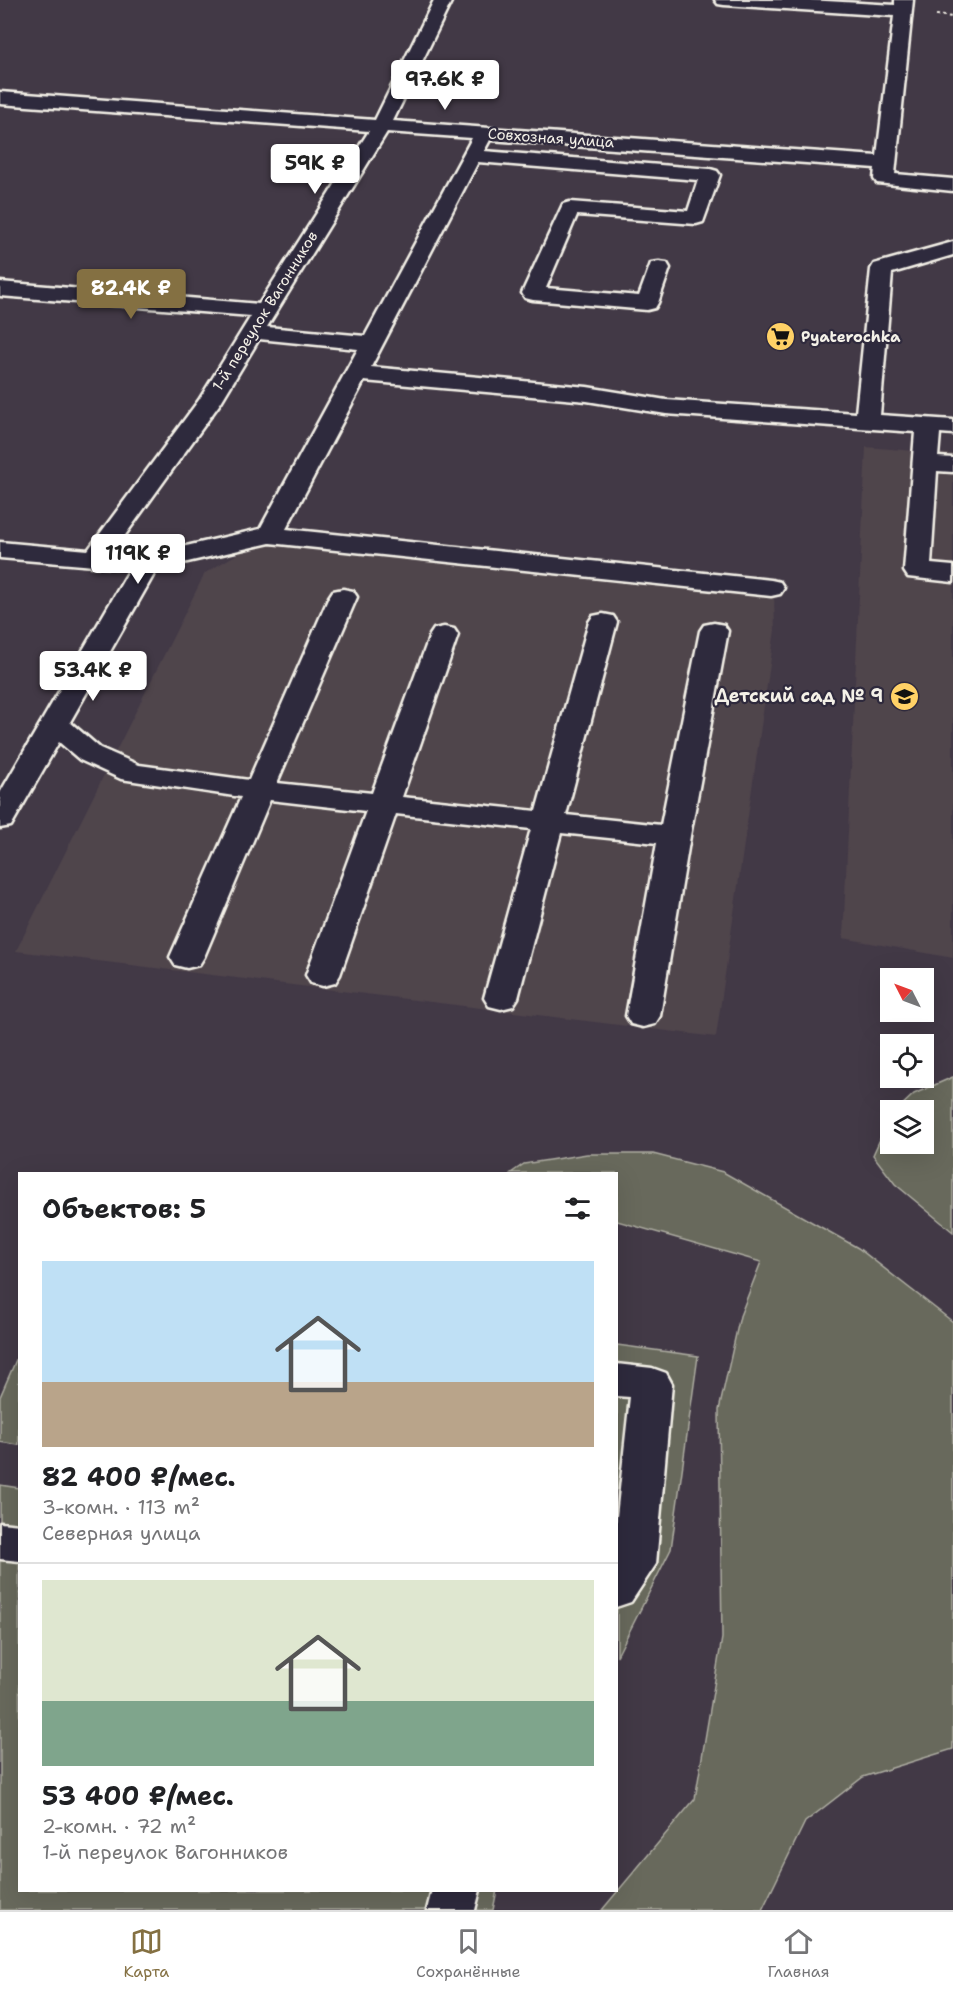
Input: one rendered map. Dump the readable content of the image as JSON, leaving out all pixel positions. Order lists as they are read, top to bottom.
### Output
{
  "streets": {
    "street": ["Совхозная улица", "1-й переулок Вагонников"]
  },
  "crossings": [
    ["Совхозная улица", "1-й переулок Вагонников"]
  ],
  "places": {
    "supermarket": ["Pyaterochka"],
    "school or university": ["Детский сад № 9"]
  },
  "north": "top left",
  "page": {
    "price": [
      "97.6K ₽",
      "59K ₽",
      "82.4K ₽",
      "119K ₽",
      "53.4K ₽"
    ],
    "heading": "Объектов: 5",
    "list": [
      {
        "name": "82 400 ₽/мес.",
        "note": "3-комн. · 113 m² · Северная улица"
      },
      {
        "name": "53 400 ₽/мес.",
        "note": "2-комн. · 72 m² · 1-й переулок Вагонников"
      }
    ],
    "tabs": ["Карта", "Сохранённые", "Главная"]
  }
}
